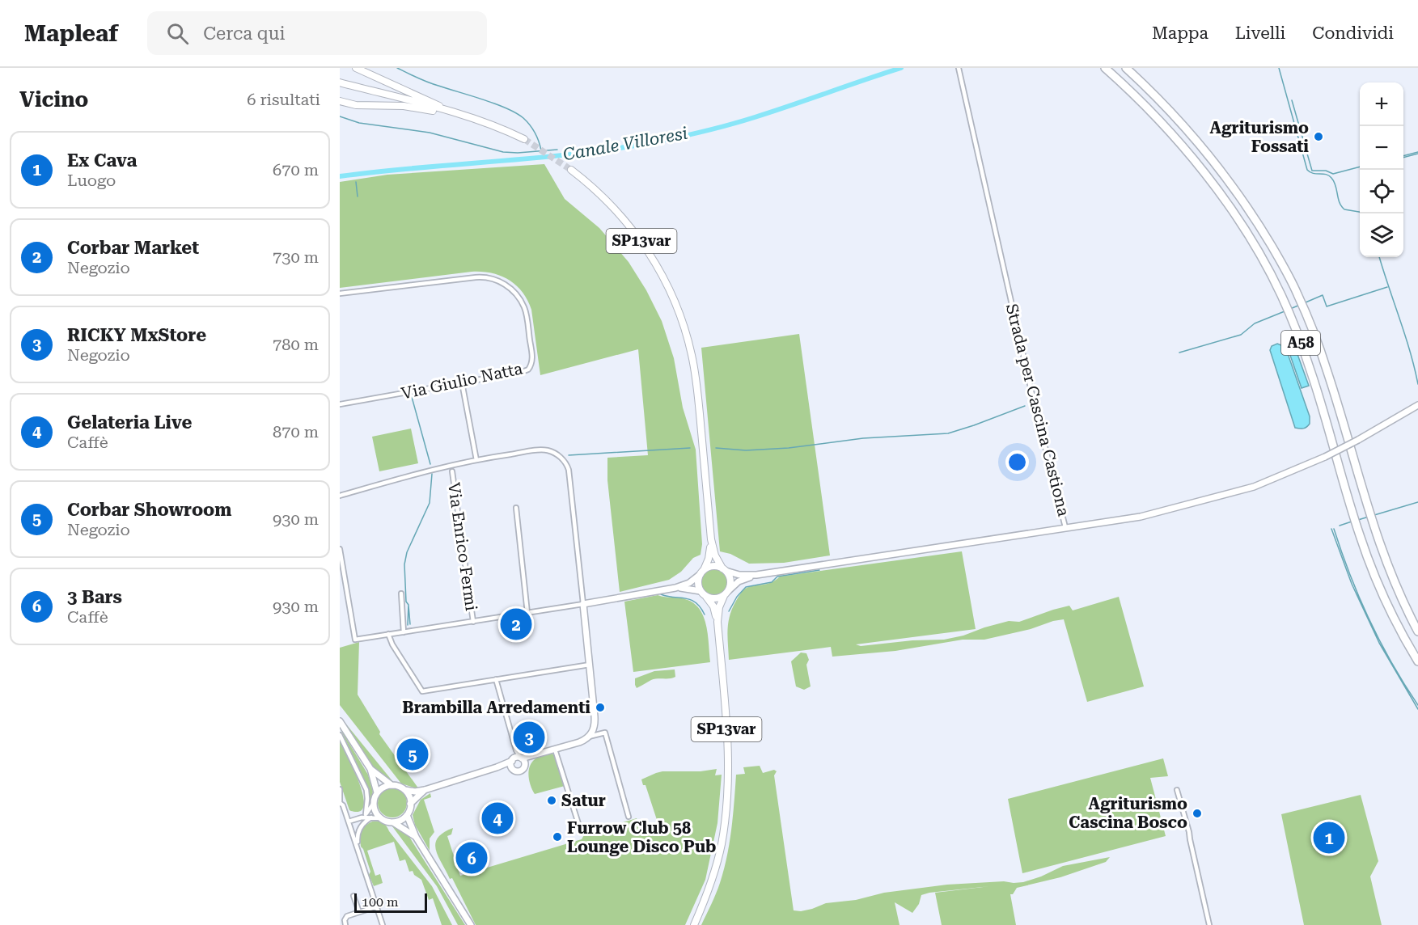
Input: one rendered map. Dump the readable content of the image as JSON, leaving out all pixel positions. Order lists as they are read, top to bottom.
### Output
{
  "streets": {
    "highway": ["A58"],
    "main road": ["SP13var"],
    "street": ["Via Giulio Natta", "Strada per Cascina Castiona", "Via Enrico Fermi"]
  },
  "water": ["Canale Villoresi"],
  "places": [
    "Agriturismo Fossati",
    "Brambilla Arredamenti",
    "Satur",
    "Agriturismo Cascina Bosco",
    "Furrow Club 58 Lounge Disco Pub"
  ],
  "scale_bar": "100 m",
  "page": {
    "header": "Mapleaf",
    "search": "Cerca qui",
    "nav": ["Mappa", "Livelli", "Condividi"],
    "heading": ["Vicino", "6 risultati"],
    "map_buttons": ["+", "−"],
    "list": [
      {
        "mark": "1",
        "name": "Ex Cava",
        "note": "Luogo",
        "value": "670 m"
      },
      {
        "mark": "2",
        "name": "Corbar Market",
        "note": "Negozio",
        "value": "730 m"
      },
      {
        "mark": "3",
        "name": "RICKY MxStore",
        "note": "Negozio",
        "value": "780 m"
      },
      {
        "mark": "4",
        "name": "Gelateria Live",
        "note": "Caffè",
        "value": "870 m"
      },
      {
        "mark": "5",
        "name": "Corbar Showroom",
        "note": "Negozio",
        "value": "930 m"
      },
      {
        "mark": "6",
        "name": "3 Bars",
        "note": "Caffè",
        "value": "930 m"
      }
    ],
    "pins": [
      "2",
      "3",
      "5",
      "4",
      "1",
      "6"
    ],
    "scale": "100 m"
  }
}
